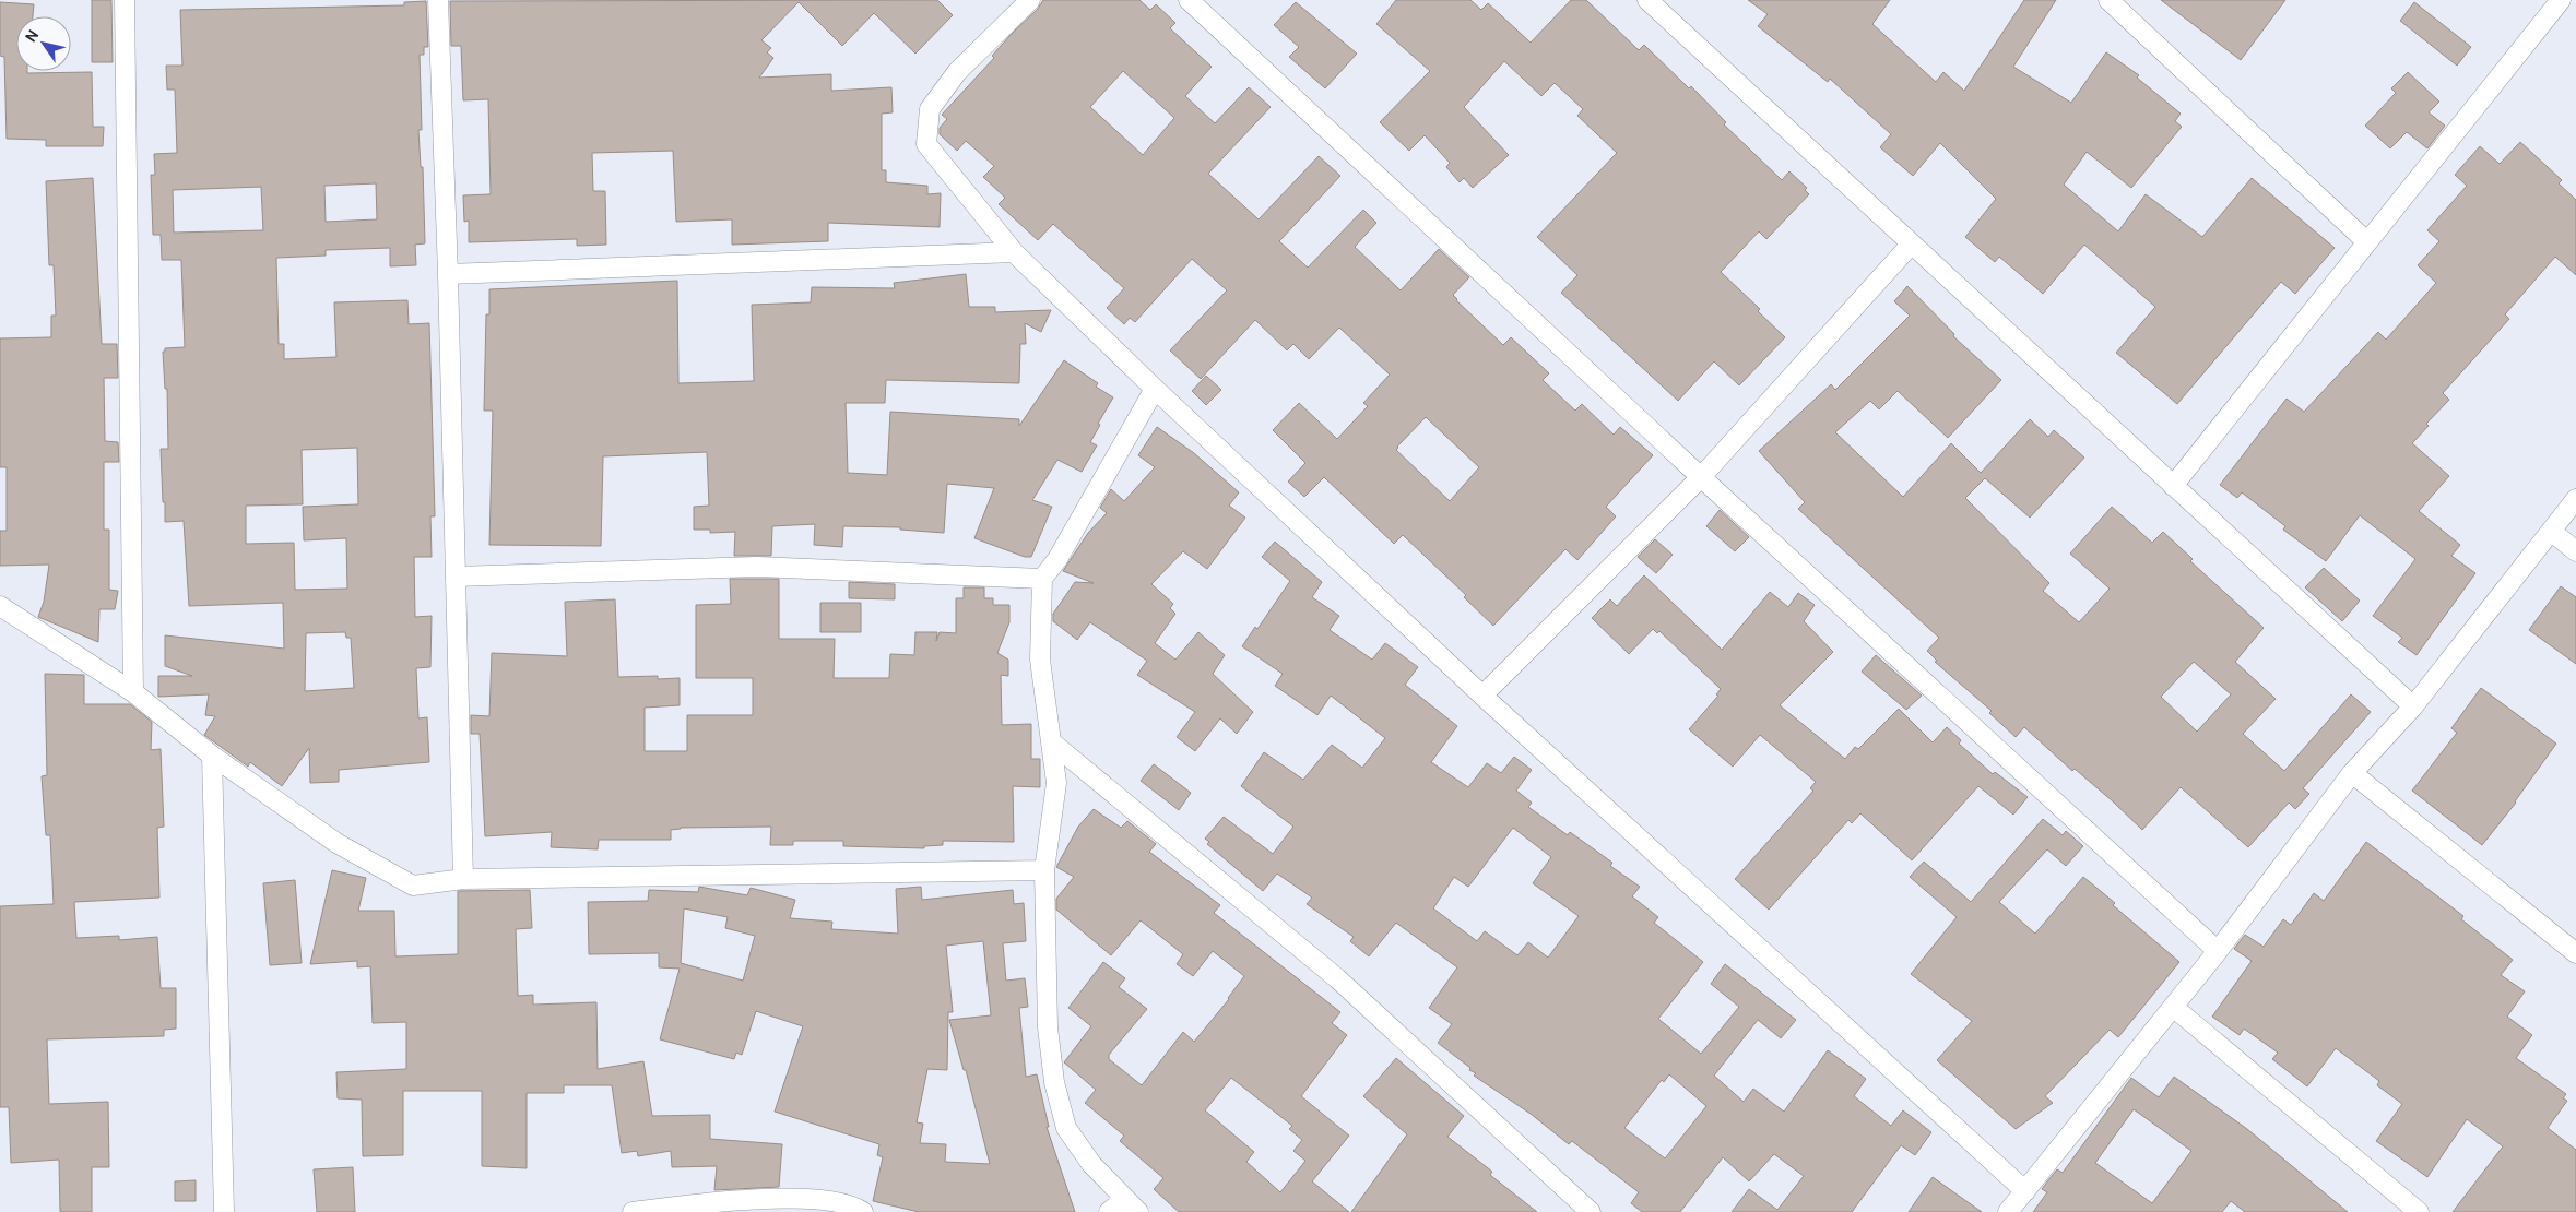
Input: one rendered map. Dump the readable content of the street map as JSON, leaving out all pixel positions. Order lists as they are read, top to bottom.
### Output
{
  "north": "top left"
}
